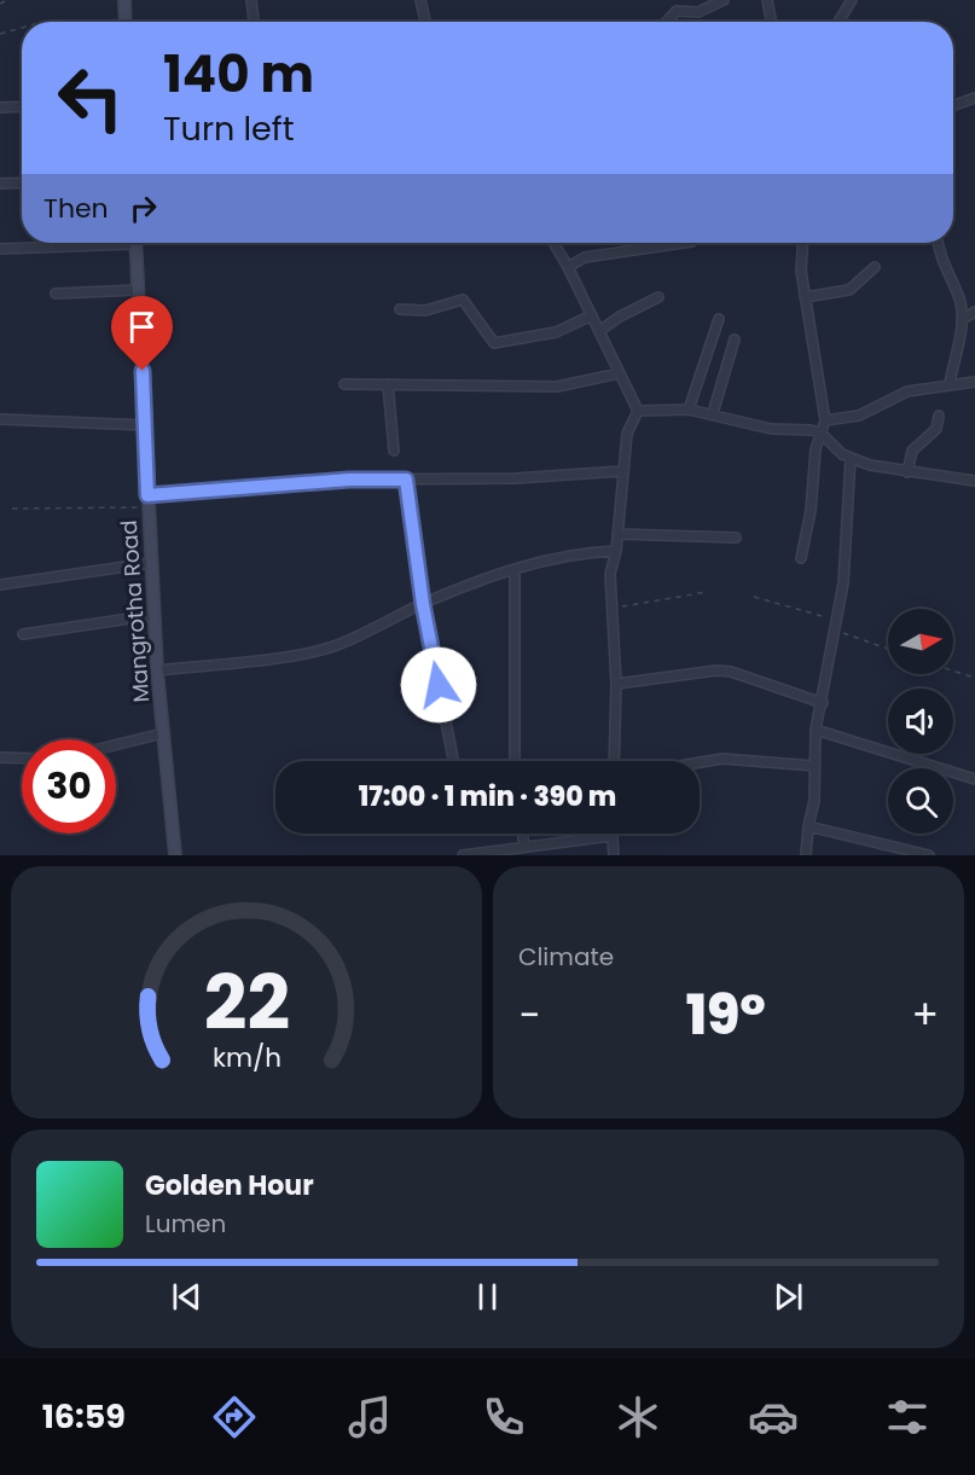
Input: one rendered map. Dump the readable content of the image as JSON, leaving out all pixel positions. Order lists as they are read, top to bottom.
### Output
{
  "streets": {
    "main road": ["Mangrotha Road"]
  },
  "north": "right",
  "page": {
    "turn": ["140 m", "Turn left"],
    "then": "Then",
    "limit": "30",
    "trip": "17:00 · 1 min · 390 m",
    "tile": "Climate",
    "heat": ["−", "19°", "+"],
    "song": ["Golden Hour", "Lumen"],
    "tabs": "16:59",
    "gauge": ["22", "km/h"]
  }
}
